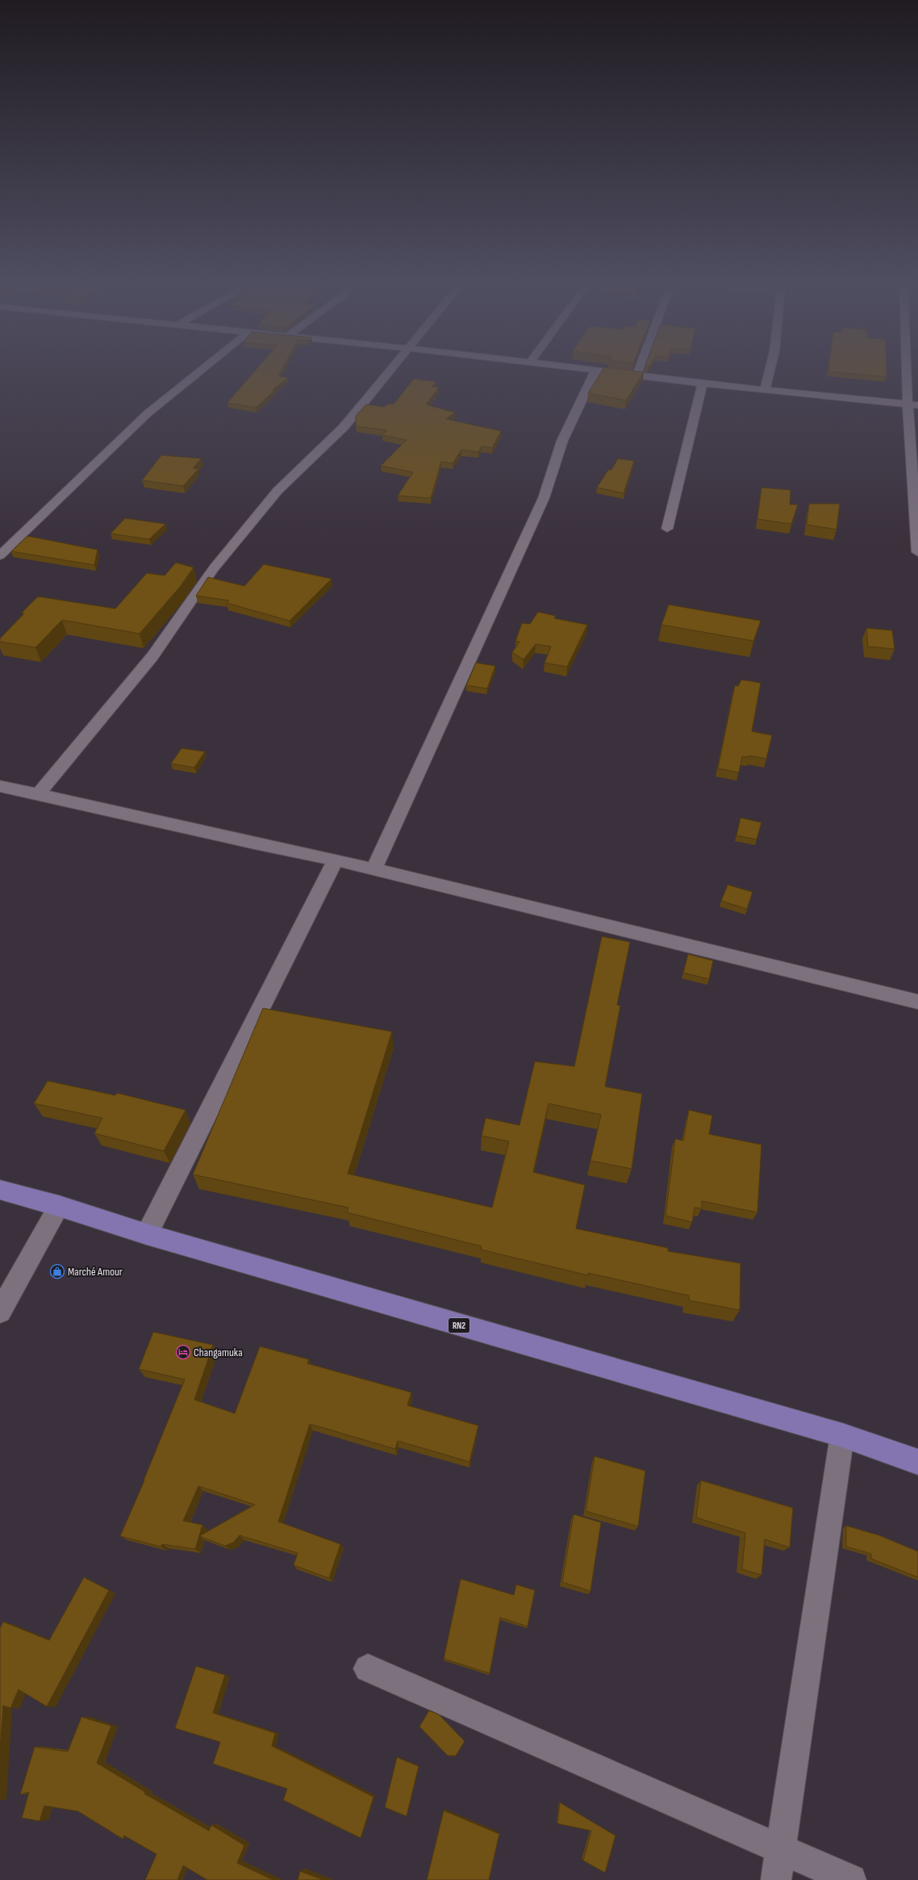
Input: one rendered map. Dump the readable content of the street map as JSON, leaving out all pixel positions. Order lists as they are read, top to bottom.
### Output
{
  "streets": {
    "highway": ["RN2"]
  },
  "places": {
    "shop": ["Marché Amour"],
    "hotel": ["Changamuka"]
  }
}
